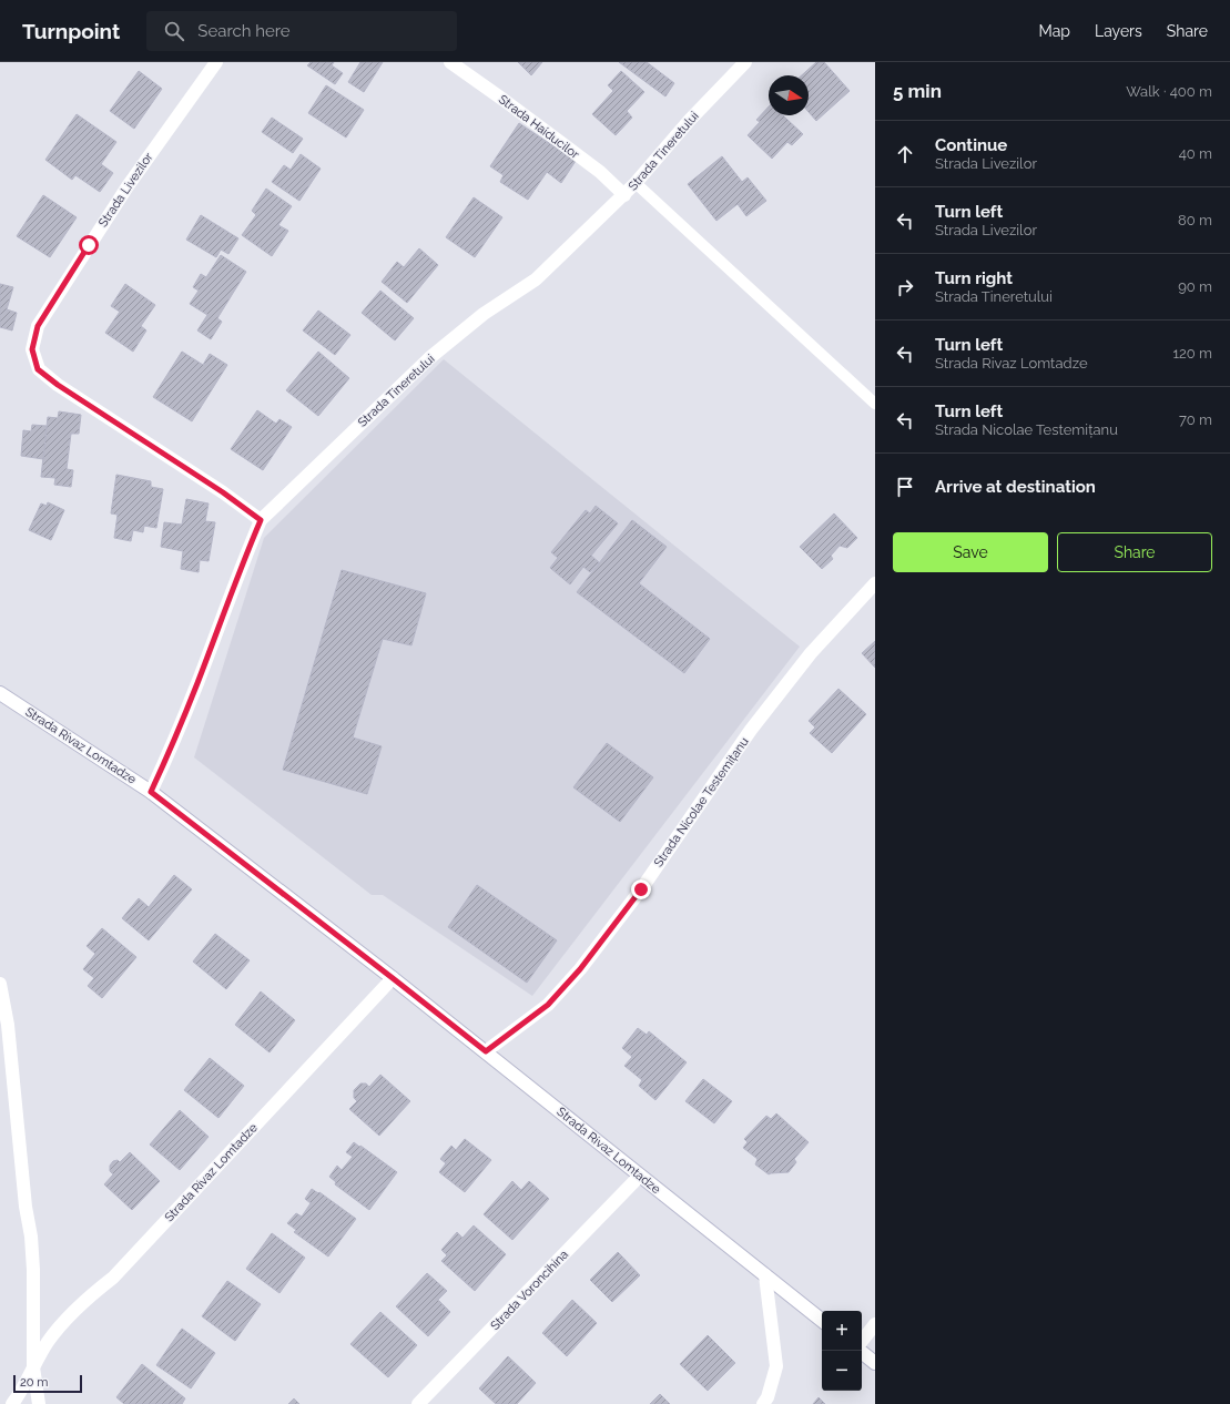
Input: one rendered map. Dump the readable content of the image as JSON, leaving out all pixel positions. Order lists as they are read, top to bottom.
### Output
{
  "streets": {
    "street": [
      "Strada Haiducilor",
      "Strada Tineretului",
      "Strada Livezilor",
      "Strada Rivaz Lomtadze",
      "Strada Nicolae Testemițanu",
      "Strada Voroncihina"
    ]
  },
  "crossings": [
    ["Strada Haiducilor", "Strada Tineretului"],
    ["Strada Tineretului", "Strada Livezilor"],
    ["Strada Tineretului", "Strada Rivaz Lomtadze"],
    ["Strada Rivaz Lomtadze", "Strada Nicolae Testemițanu"],
    ["Strada Rivaz Lomtadze", "Strada Voroncihina"]
  ],
  "scale_bar": "20 m",
  "north": "right",
  "page": {
    "header": "Turnpoint",
    "search": "Search here",
    "nav": ["Map", "Layers", "Share"],
    "heading": ["5 min", "Walk · 400 m"],
    "list": [
      ["Continue", "Strada Livezilor", "40 m"],
      ["Turn left", "Strada Livezilor", "80 m"],
      ["Turn right", "Strada Tineretului", "90 m"],
      ["Turn left", "Strada Rivaz Lomtadze", "120 m"],
      ["Turn left", "Strada Nicolae Testemițanu", "70 m"],
      "Arrive at destination"
    ],
    "buttons": ["Save", "Share"],
    "map_buttons": ["+", "−"],
    "scale": "20 m"
  }
}
